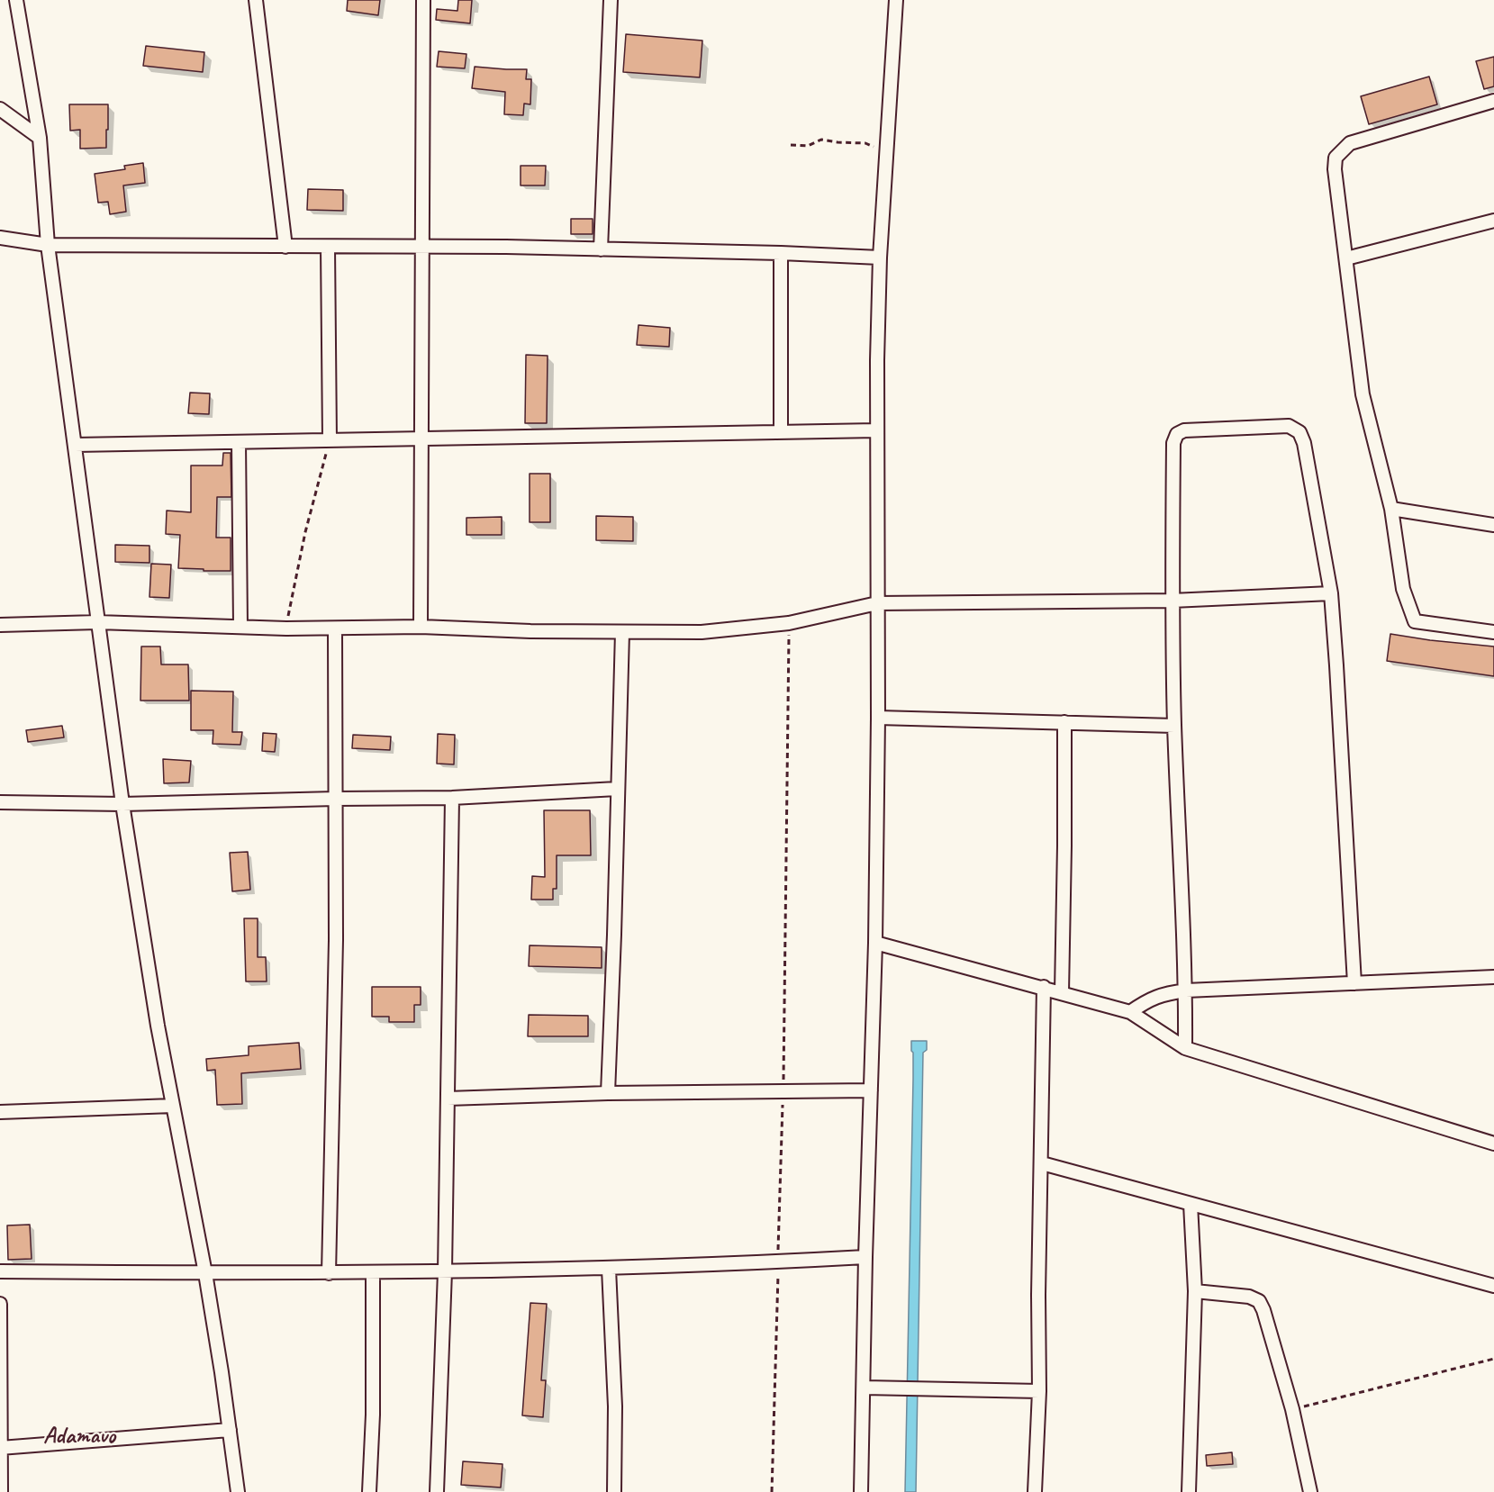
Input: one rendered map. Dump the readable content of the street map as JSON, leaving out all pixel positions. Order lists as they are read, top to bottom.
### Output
{
  "districts": ["Adamavo"]
}
